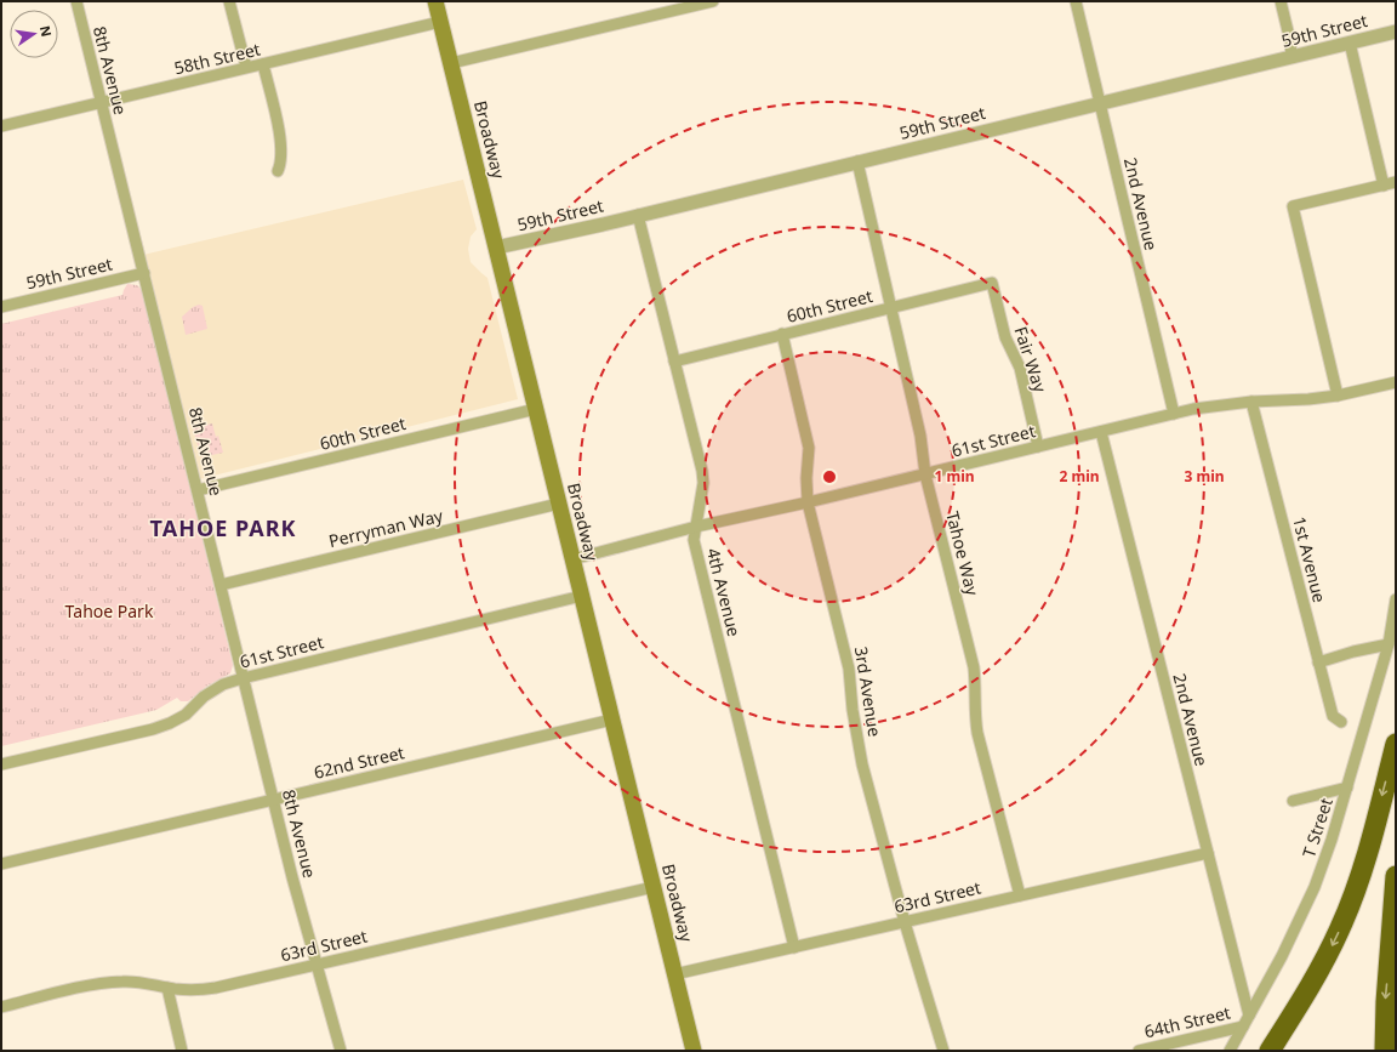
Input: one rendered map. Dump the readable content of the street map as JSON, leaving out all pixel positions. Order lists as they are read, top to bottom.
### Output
{
  "streets": {
    "main road": ["Broadway"],
    "street": [
      "59th Street",
      "58th Street",
      "8th Avenue",
      "2nd Avenue",
      "60th Street",
      "Fair Way",
      "61st Street",
      "Perryman Way",
      "Tahoe Way",
      "1st Avenue",
      "4th Avenue",
      "3rd Avenue",
      "62nd Street",
      "T Street",
      "63rd Street",
      "64th Street"
    ]
  },
  "crossings": [
    ["59th Street", "8th Avenue"],
    ["59th Street", "Broadway"],
    ["59th Street", "2nd Avenue"],
    ["59th Street", "Tahoe Way"],
    ["59th Street", "4th Avenue"],
    ["58th Street", "8th Avenue"],
    ["58th Street", "Broadway"],
    ["8th Avenue", "60th Street"],
    ["8th Avenue", "61st Street"],
    ["8th Avenue", "Perryman Way"],
    ["8th Avenue", "62nd Street"],
    ["8th Avenue", "63rd Street"],
    ["Broadway", "60th Street"],
    ["Broadway", "61st Street"],
    ["Broadway", "Perryman Way"],
    ["Broadway", "62nd Street"],
    ["Broadway", "63rd Street"],
    ["2nd Avenue", "61st Street"],
    ["2nd Avenue", "T Street"],
    ["2nd Avenue", "63rd Street"],
    ["60th Street", "Fair Way"],
    ["60th Street", "Tahoe Way"],
    ["60th Street", "4th Avenue"],
    ["60th Street", "3rd Avenue"],
    ["Fair Way", "61st Street"],
    ["61st Street", "Tahoe Way"],
    ["61st Street", "1st Avenue"],
    ["61st Street", "4th Avenue"],
    ["61st Street", "3rd Avenue"],
    ["Tahoe Way", "63rd Street"],
    ["4th Avenue", "63rd Street"],
    ["3rd Avenue", "63rd Street"],
    ["T Street", "64th Street"]
  ],
  "districts": ["TAHOE PARK"],
  "parks": ["Tahoe Park"],
  "north": "right",
  "rings": ["1 min", "2 min", "3 min"]
}
